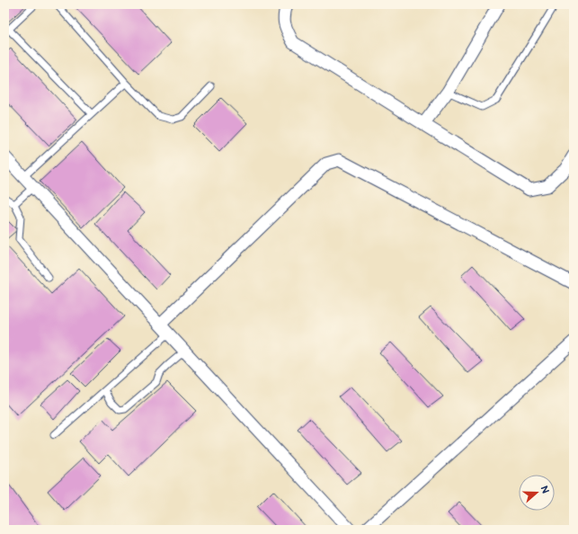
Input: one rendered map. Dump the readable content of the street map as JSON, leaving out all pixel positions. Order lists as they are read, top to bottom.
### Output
{
  "north": "right"
}
